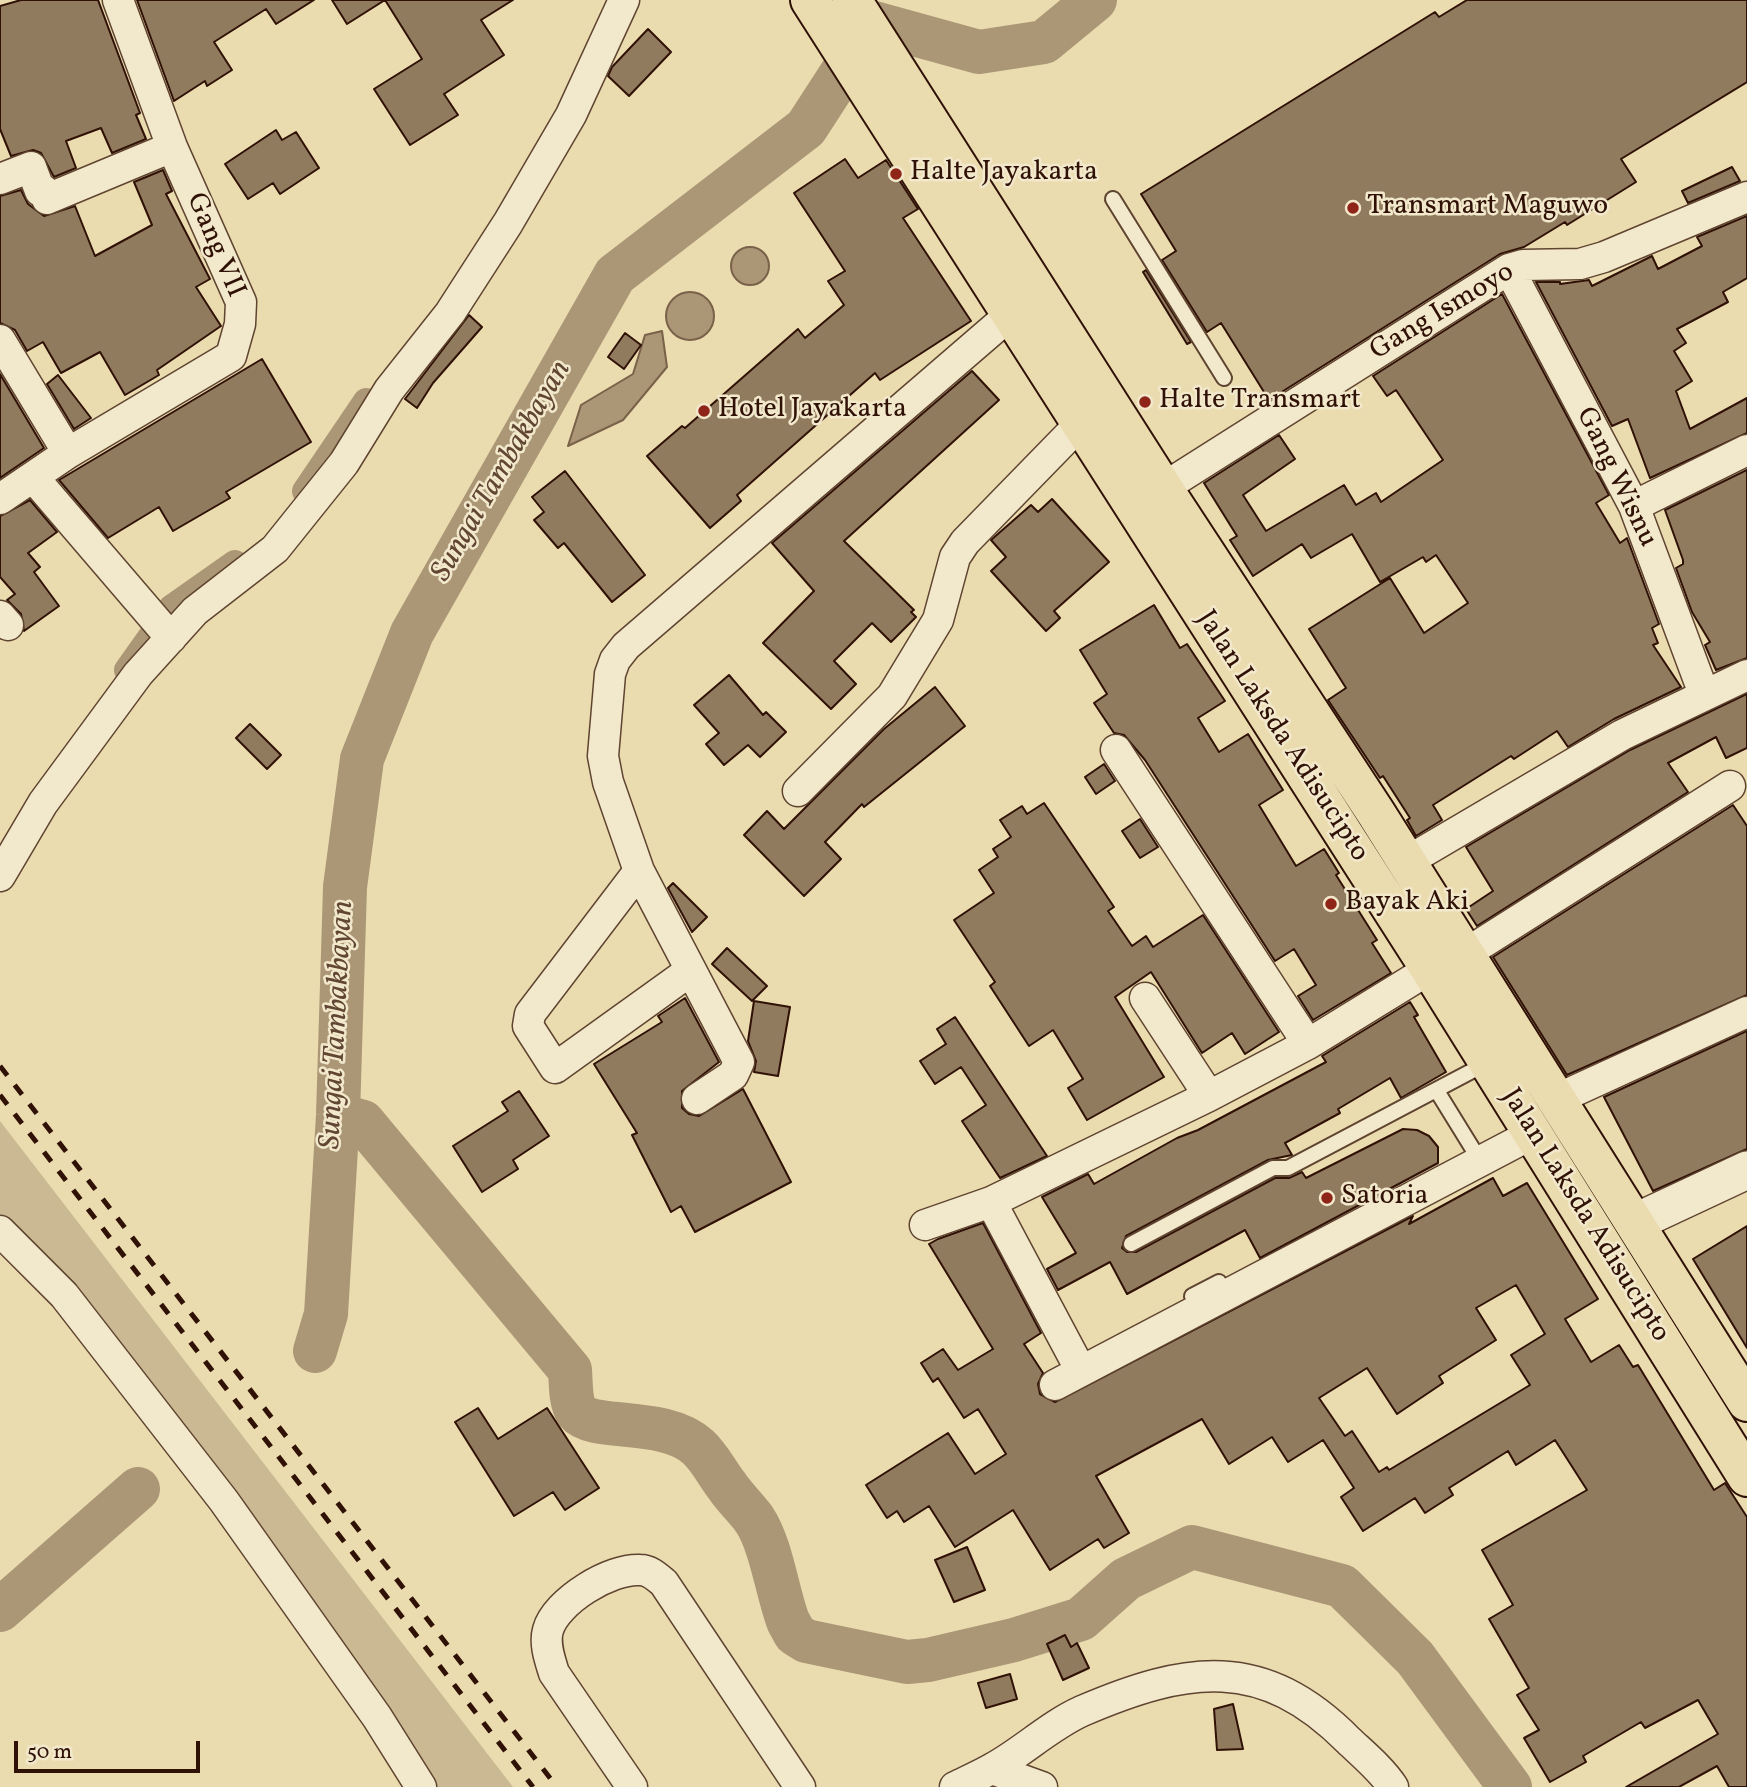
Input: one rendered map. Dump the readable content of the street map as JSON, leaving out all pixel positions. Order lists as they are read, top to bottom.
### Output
{
  "streets": {
    "highway": ["Jalan Laksda Adisucipto"],
    "street": ["Gang VII", "Gang Ismoyo", "Gang Wisnu"]
  },
  "crossings": [
    ["Gang Ismoyo", "Gang Wisnu"],
    ["Gang Ismoyo", "Jalan Laksda Adisucipto"]
  ],
  "water": ["Sungai Tambakbayan"],
  "places": [
    "Halte Jayakarta",
    "Transmart Maguwo",
    "Halte Transmart",
    "Hotel Jayakarta",
    "Bayak Aki",
    "Satoria"
  ],
  "scale_bar": "50 m"
}
